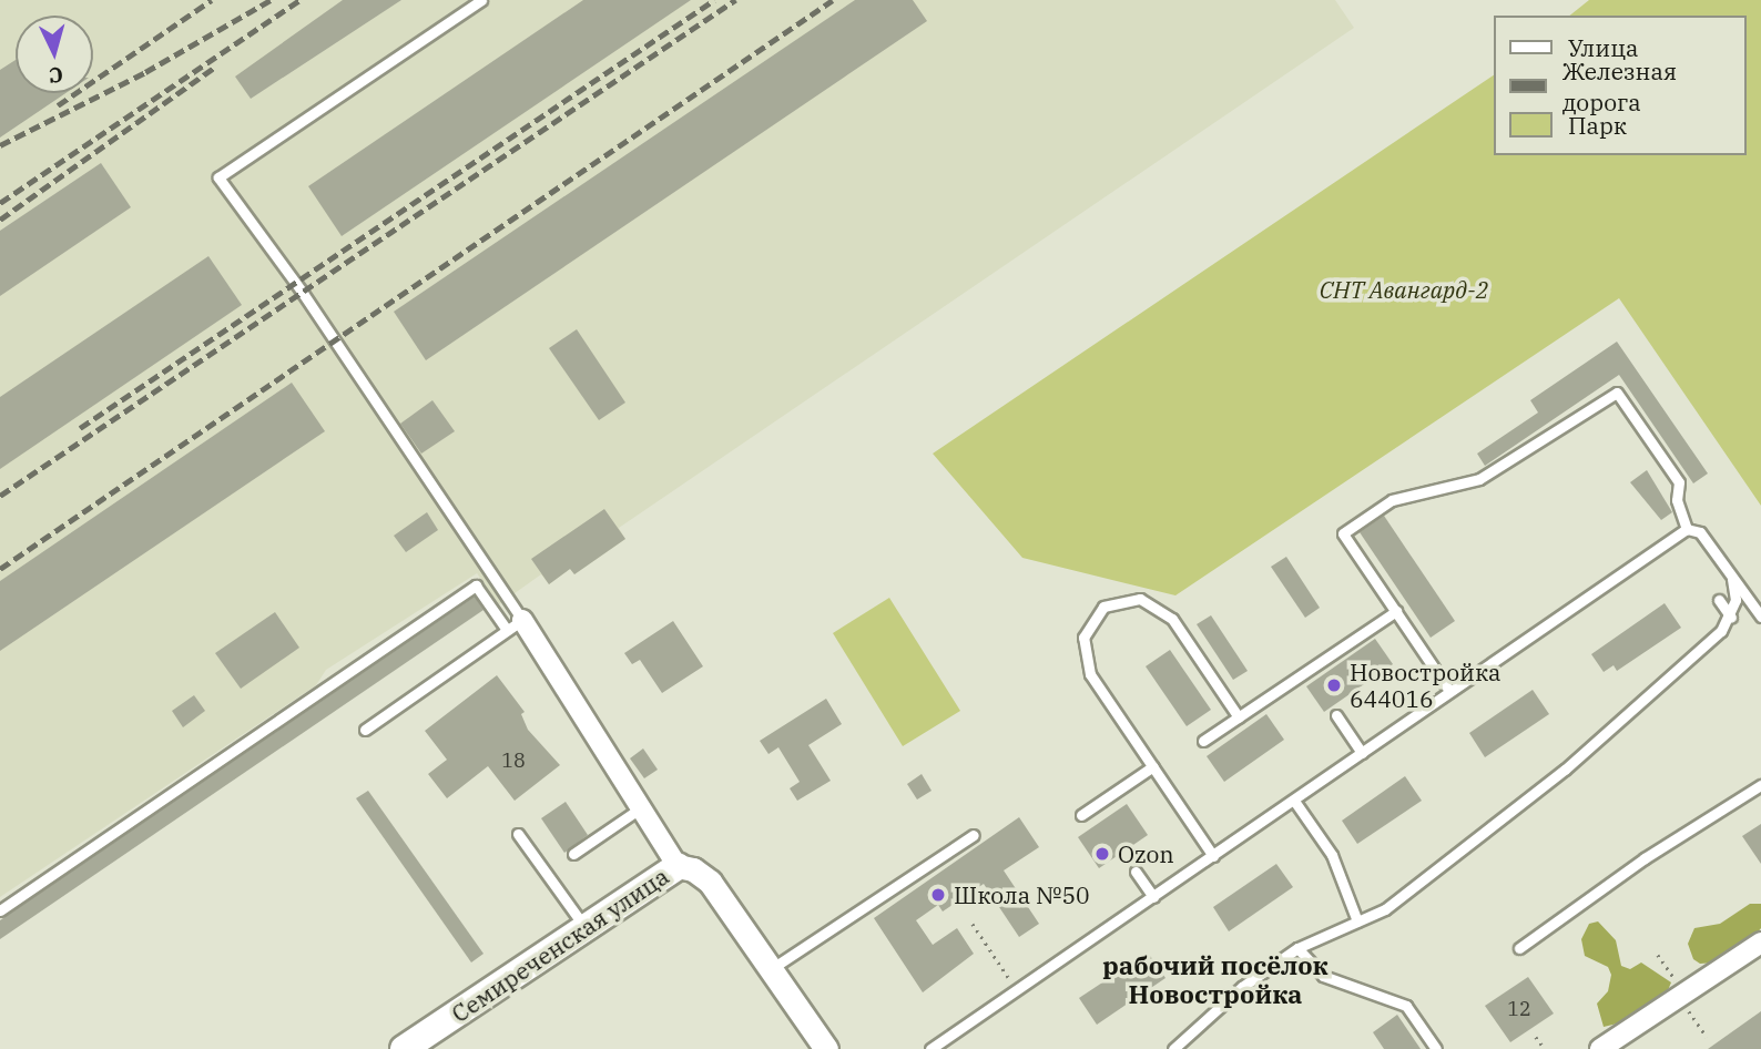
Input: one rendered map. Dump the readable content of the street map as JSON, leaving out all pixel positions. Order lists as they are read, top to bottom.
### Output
{
  "streets": {
    "main road": ["Семиреченская улица"]
  },
  "districts": ["рабочий посёлок Новостройка"],
  "parks": ["СНТ Авангард-2"],
  "places": ["Новостройка 644016", "Ozon", "Школа №50"],
  "house_numbers": ["18", "12"],
  "legend": ["Улица", "Железная дорога", "Парк"],
  "north": "bottom"
}
